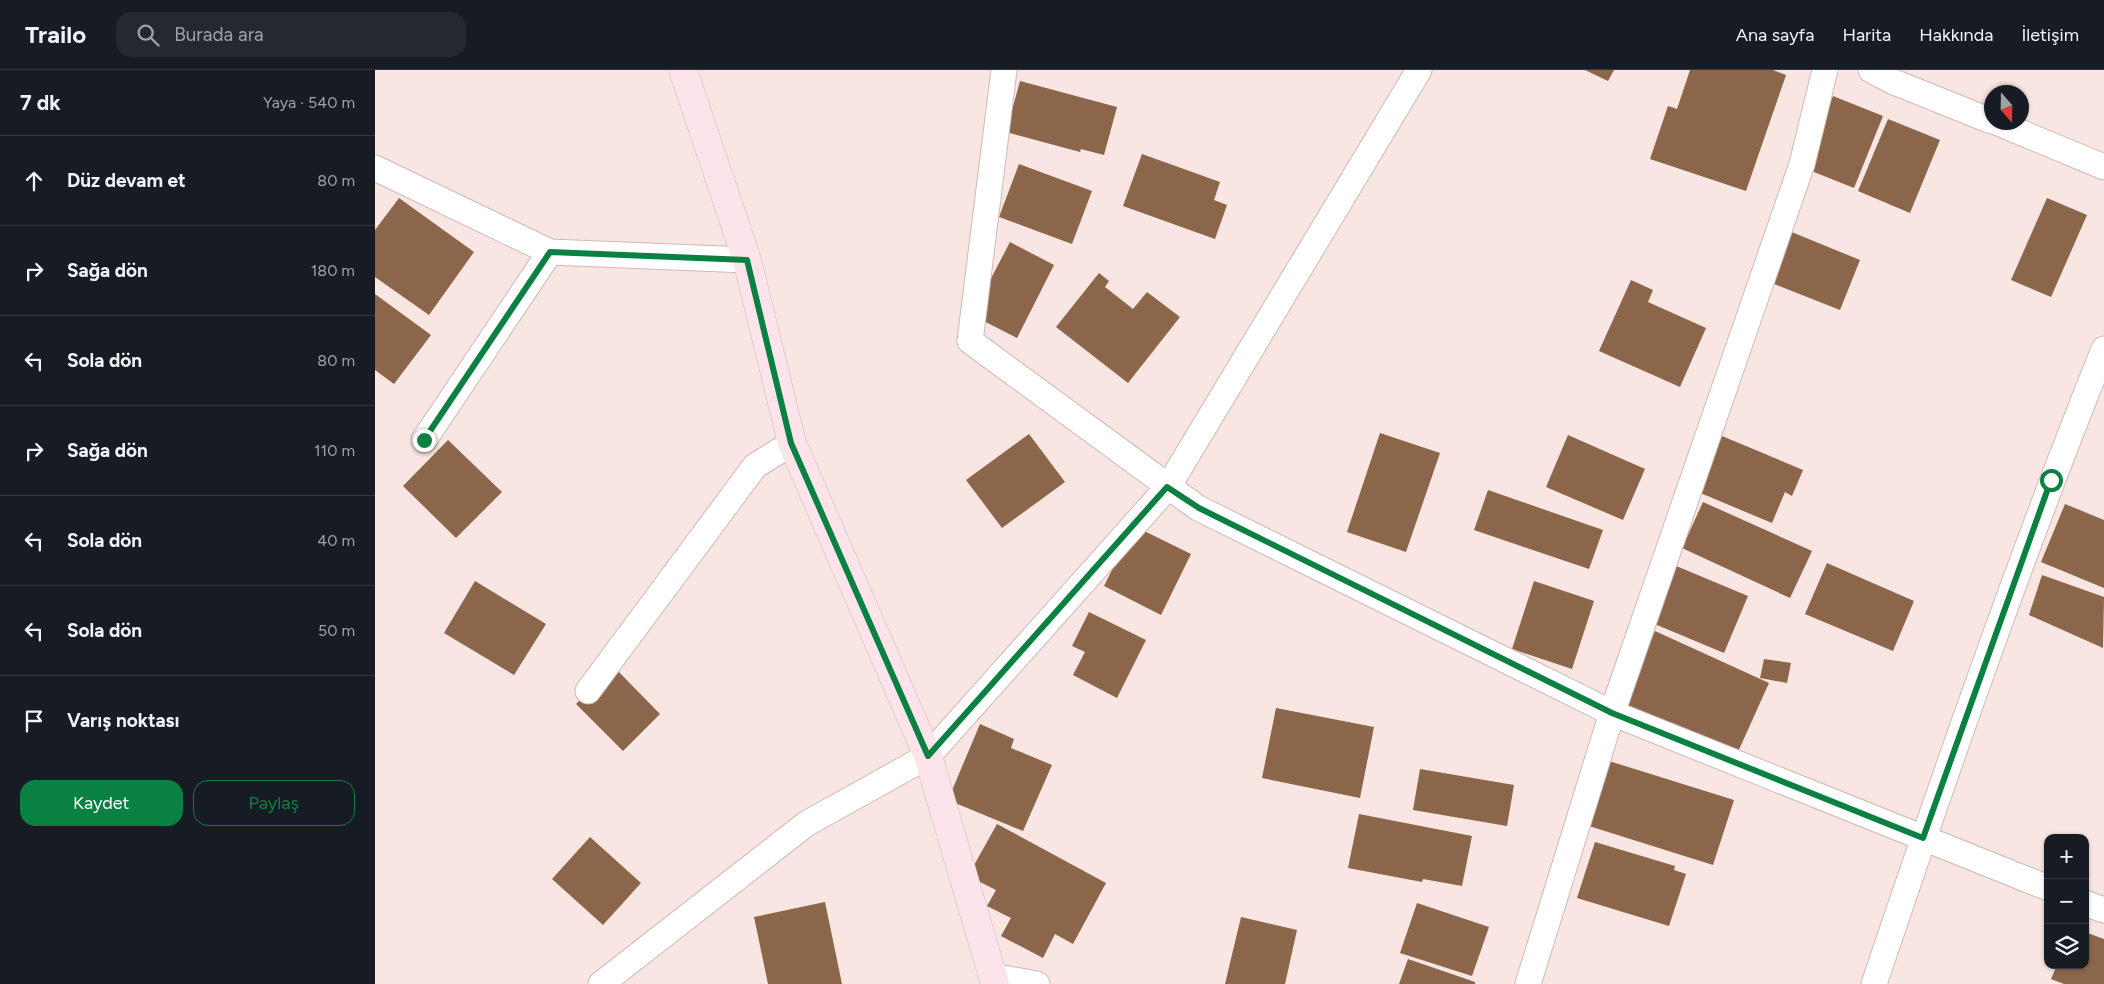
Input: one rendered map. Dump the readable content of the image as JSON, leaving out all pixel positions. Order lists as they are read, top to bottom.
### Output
{
  "north": "bottom",
  "page": {
    "header": "Trailo",
    "search": "Burada ara",
    "nav": [
      "Ana sayfa",
      "Harita",
      "Hakkında",
      "İletişim"
    ],
    "heading": ["7 dk", "Yaya · 540 m"],
    "list": [
      ["Düz devam et", "80 m"],
      ["Sağa dön", "180 m"],
      ["Sola dön", "80 m"],
      ["Sağa dön", "110 m"],
      ["Sola dön", "40 m"],
      ["Sola dön", "50 m"],
      "Varış noktası"
    ],
    "buttons": ["Kaydet", "Paylaş"],
    "map_buttons": ["+", "−"]
  }
}
